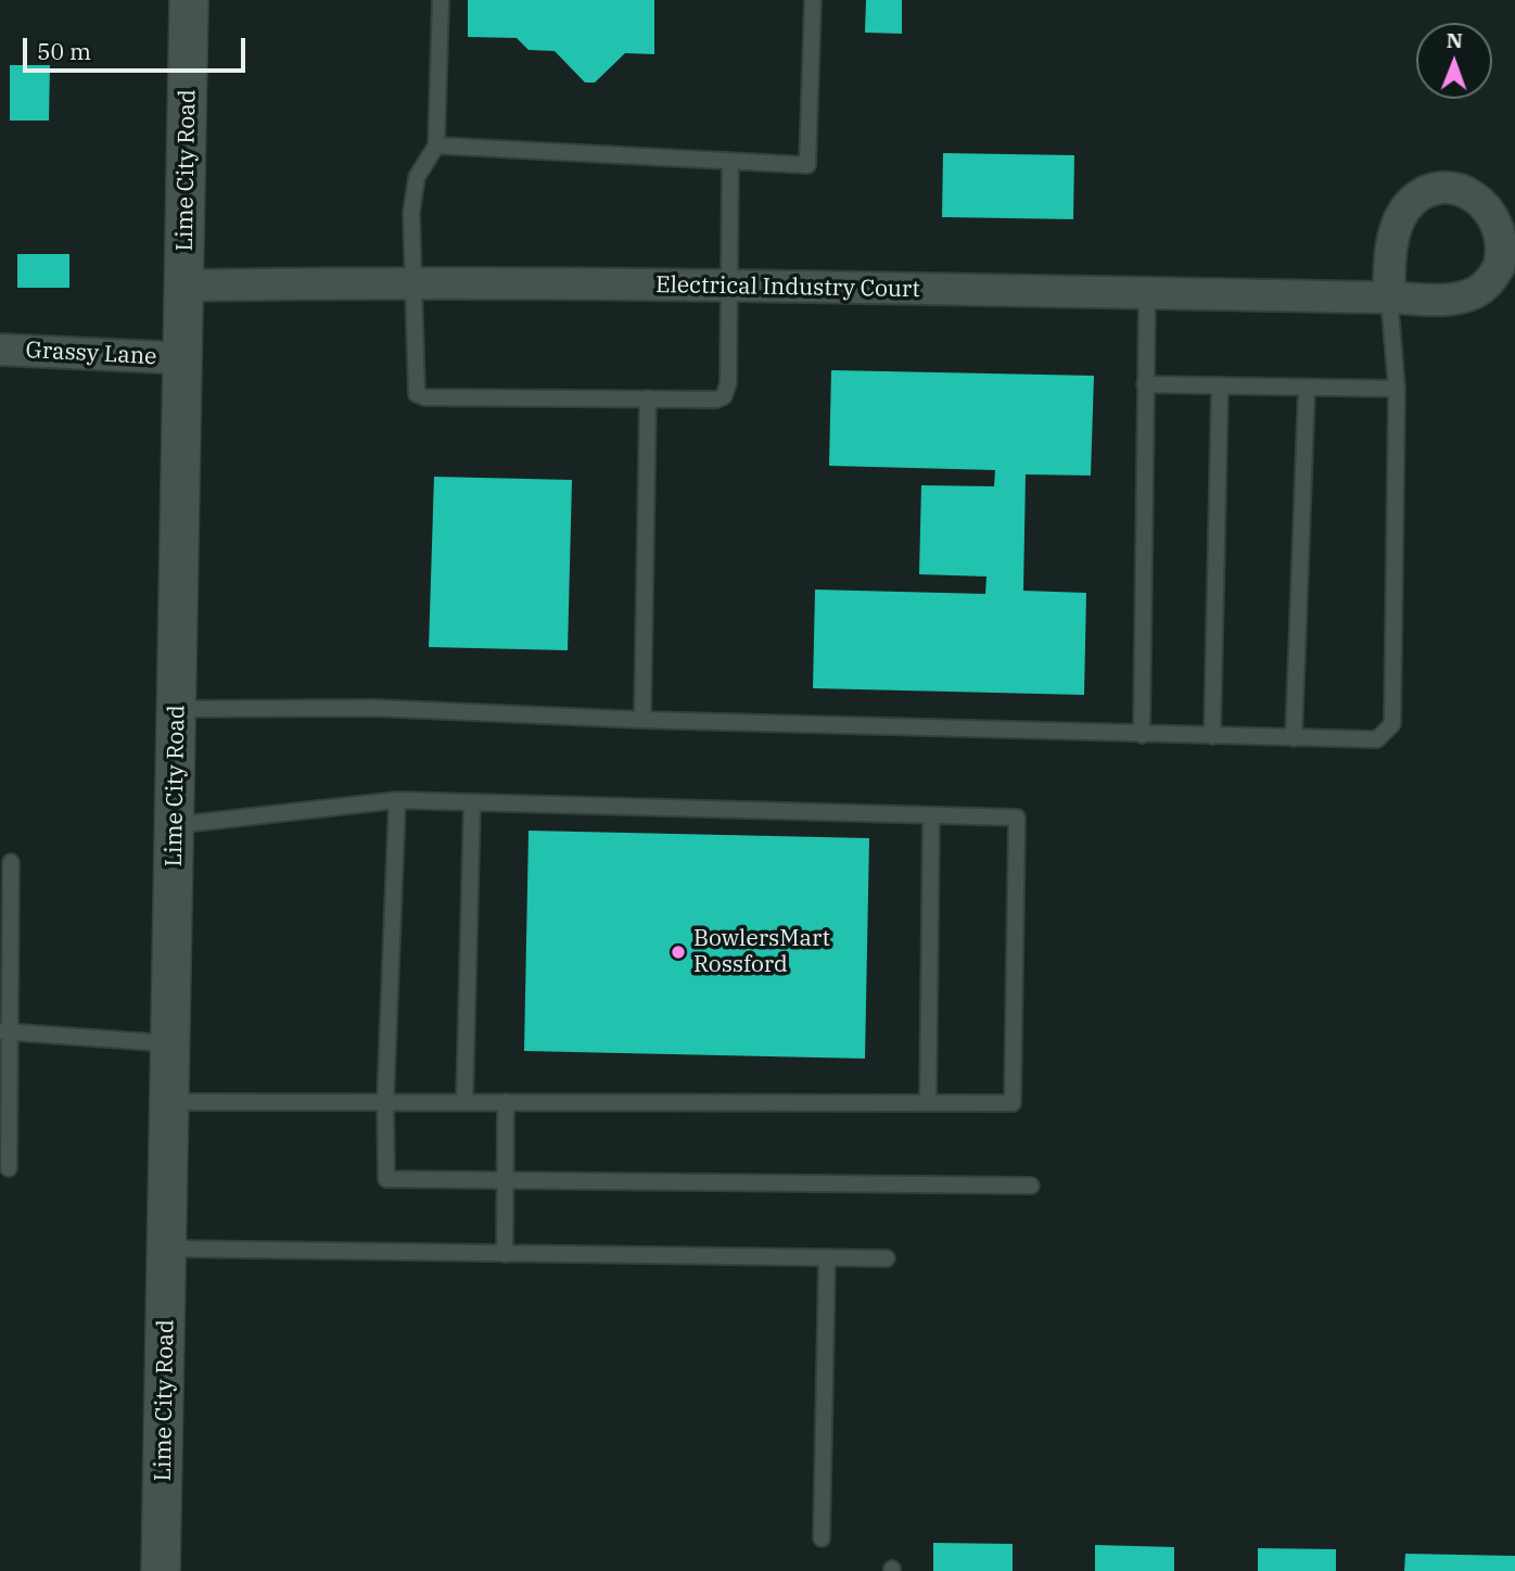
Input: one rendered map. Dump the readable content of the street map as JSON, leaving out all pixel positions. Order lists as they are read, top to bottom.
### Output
{
  "streets": {
    "street": ["Lime City Road", "Electrical Industry Court", "Grassy Lane"]
  },
  "crossings": [
    ["Lime City Road", "Electrical Industry Court"],
    ["Lime City Road", "Grassy Lane"]
  ],
  "places": ["BowlersMart Rossford"],
  "scale_bar": "50 m",
  "north": "top"
}
